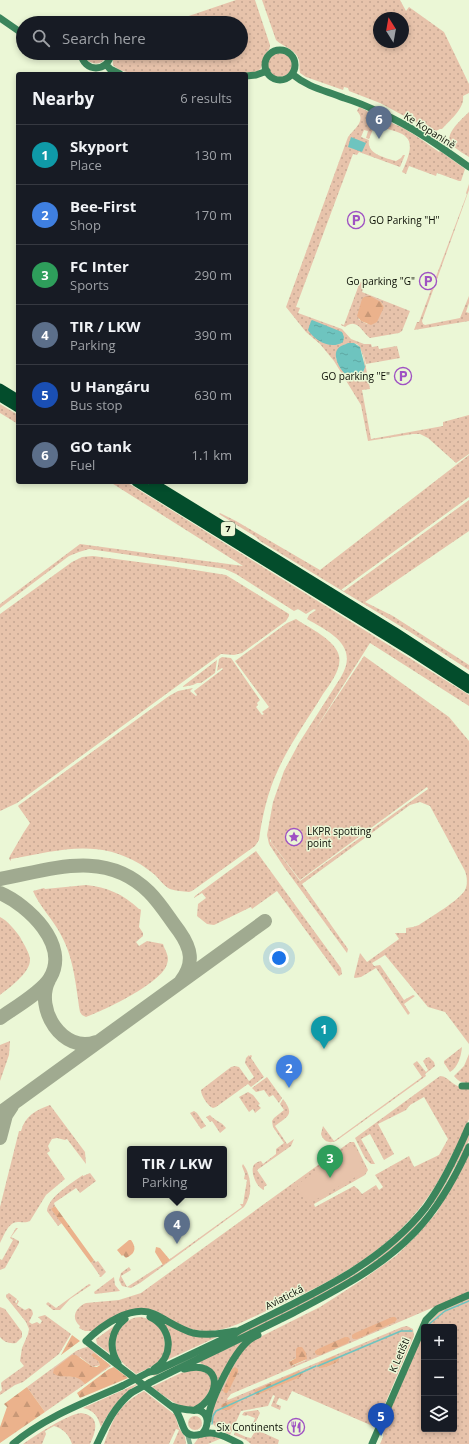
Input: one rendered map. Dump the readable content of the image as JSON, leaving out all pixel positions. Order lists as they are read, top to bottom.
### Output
{
  "streets": {
    "highway": ["7"],
    "main road": ["Ke Kopanině", "Aviatická", "K Letišti"]
  },
  "places": {
    "parking": ["GO Parking \"H\"", "Go parking \"G\"", "GO parking \"E\""],
    "place": ["LKPR spotting point"],
    "restaurant": ["Six Continents"]
  },
  "north": "top",
  "page": {
    "search": "Search here",
    "heading": ["Nearby", "6 results"],
    "pins": [
      "6",
      "1",
      "2",
      "3",
      "4",
      "5"
    ],
    "list": [
      {
        "mark": "1",
        "name": "Skyport",
        "note": "Place",
        "value": "130 m"
      },
      {
        "mark": "2",
        "name": "Bee-First",
        "note": "Shop",
        "value": "170 m"
      },
      {
        "mark": "3",
        "name": "FC Inter",
        "note": "Sports",
        "value": "290 m"
      },
      {
        "mark": "4",
        "name": "TIR / LKW",
        "note": "Parking",
        "value": "390 m"
      },
      {
        "mark": "5",
        "name": "U Hangáru",
        "note": "Bus stop",
        "value": "630 m"
      },
      {
        "mark": "6",
        "name": "GO tank",
        "note": "Fuel",
        "value": "1.1 km"
      }
    ],
    "popup": ["TIR / LKW", "Parking"],
    "map_buttons": ["+", "−"]
  }
}
